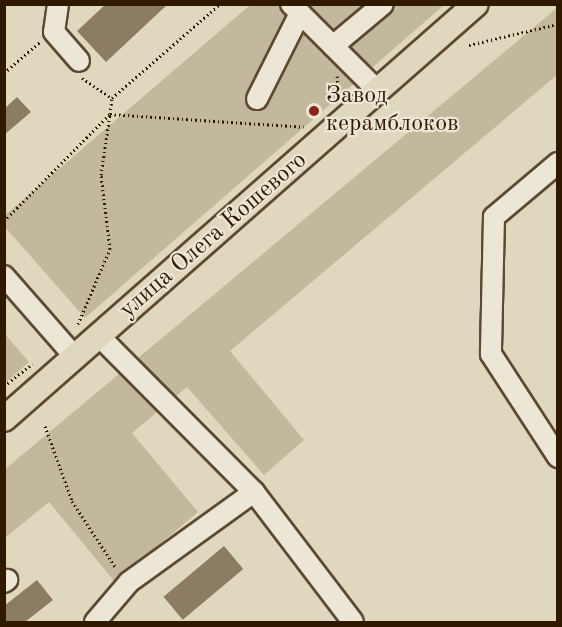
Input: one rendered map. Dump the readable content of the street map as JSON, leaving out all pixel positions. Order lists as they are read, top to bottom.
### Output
{
  "streets": {
    "main road": ["улица Олега Кошевого"]
  },
  "places": ["Завод керамблоков"]
}
